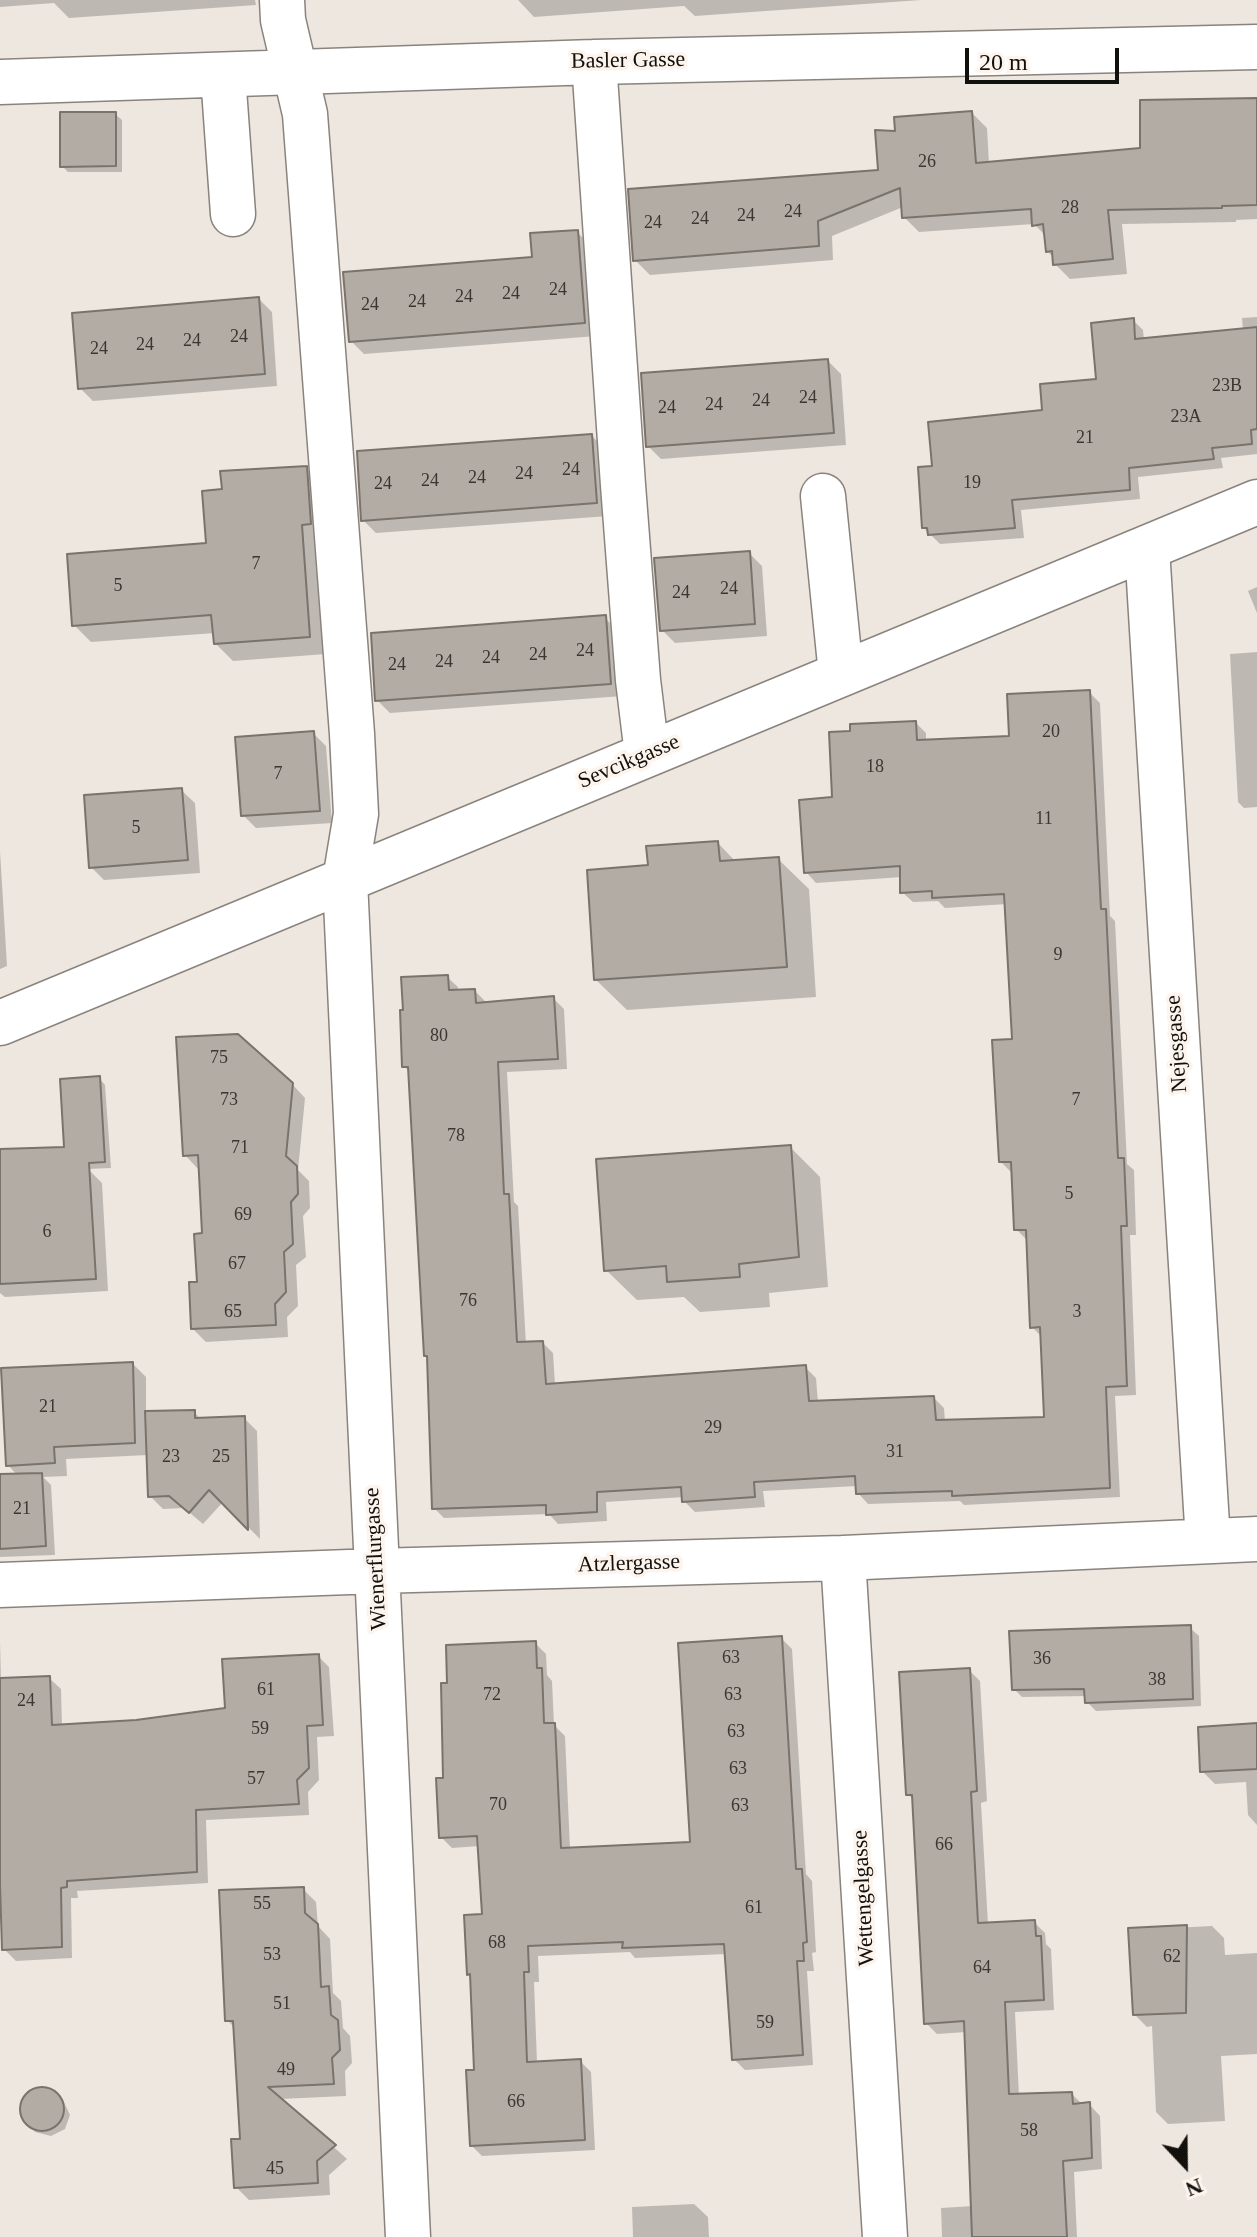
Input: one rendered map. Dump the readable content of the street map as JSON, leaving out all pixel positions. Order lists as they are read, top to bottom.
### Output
{
  "streets": {
    "street": [
      "Basler Gasse",
      "Sevcikgasse",
      "Nejesgasse",
      "Wienerflurgasse",
      "Atzlergasse",
      "Wettengelgasse"
    ]
  },
  "crossings": [
    ["Basler Gasse", "Wienerflurgasse"],
    ["Sevcikgasse", "Nejesgasse"],
    ["Sevcikgasse", "Wienerflurgasse"],
    ["Nejesgasse", "Atzlergasse"],
    ["Wienerflurgasse", "Atzlergasse"],
    ["Atzlergasse", "Wettengelgasse"]
  ],
  "house_numbers": [
    "26",
    "28",
    "24",
    "24",
    "24",
    "24",
    "24",
    "24",
    "24",
    "24",
    "24",
    "24",
    "24",
    "24",
    "24",
    "23B",
    "24",
    "24",
    "24",
    "24",
    "23A",
    "21",
    "24",
    "24",
    "24",
    "24",
    "19",
    "24",
    "7",
    "5",
    "24",
    "24",
    "24",
    "24",
    "24",
    "24",
    "24",
    "20",
    "18",
    "7",
    "11",
    "5",
    "9",
    "80",
    "75",
    "73",
    "7",
    "78",
    "71",
    "5",
    "69",
    "6",
    "67",
    "76",
    "65",
    "3",
    "21",
    "29",
    "31",
    "23",
    "25",
    "21",
    "63",
    "36",
    "38",
    "61",
    "72",
    "63",
    "24",
    "59",
    "63",
    "63",
    "57",
    "70",
    "63",
    "66",
    "55",
    "61",
    "68",
    "53",
    "62",
    "64",
    "51",
    "59",
    "49",
    "66",
    "58",
    "45"
  ],
  "scale_bar": "20 m",
  "north": "bottom"
}
